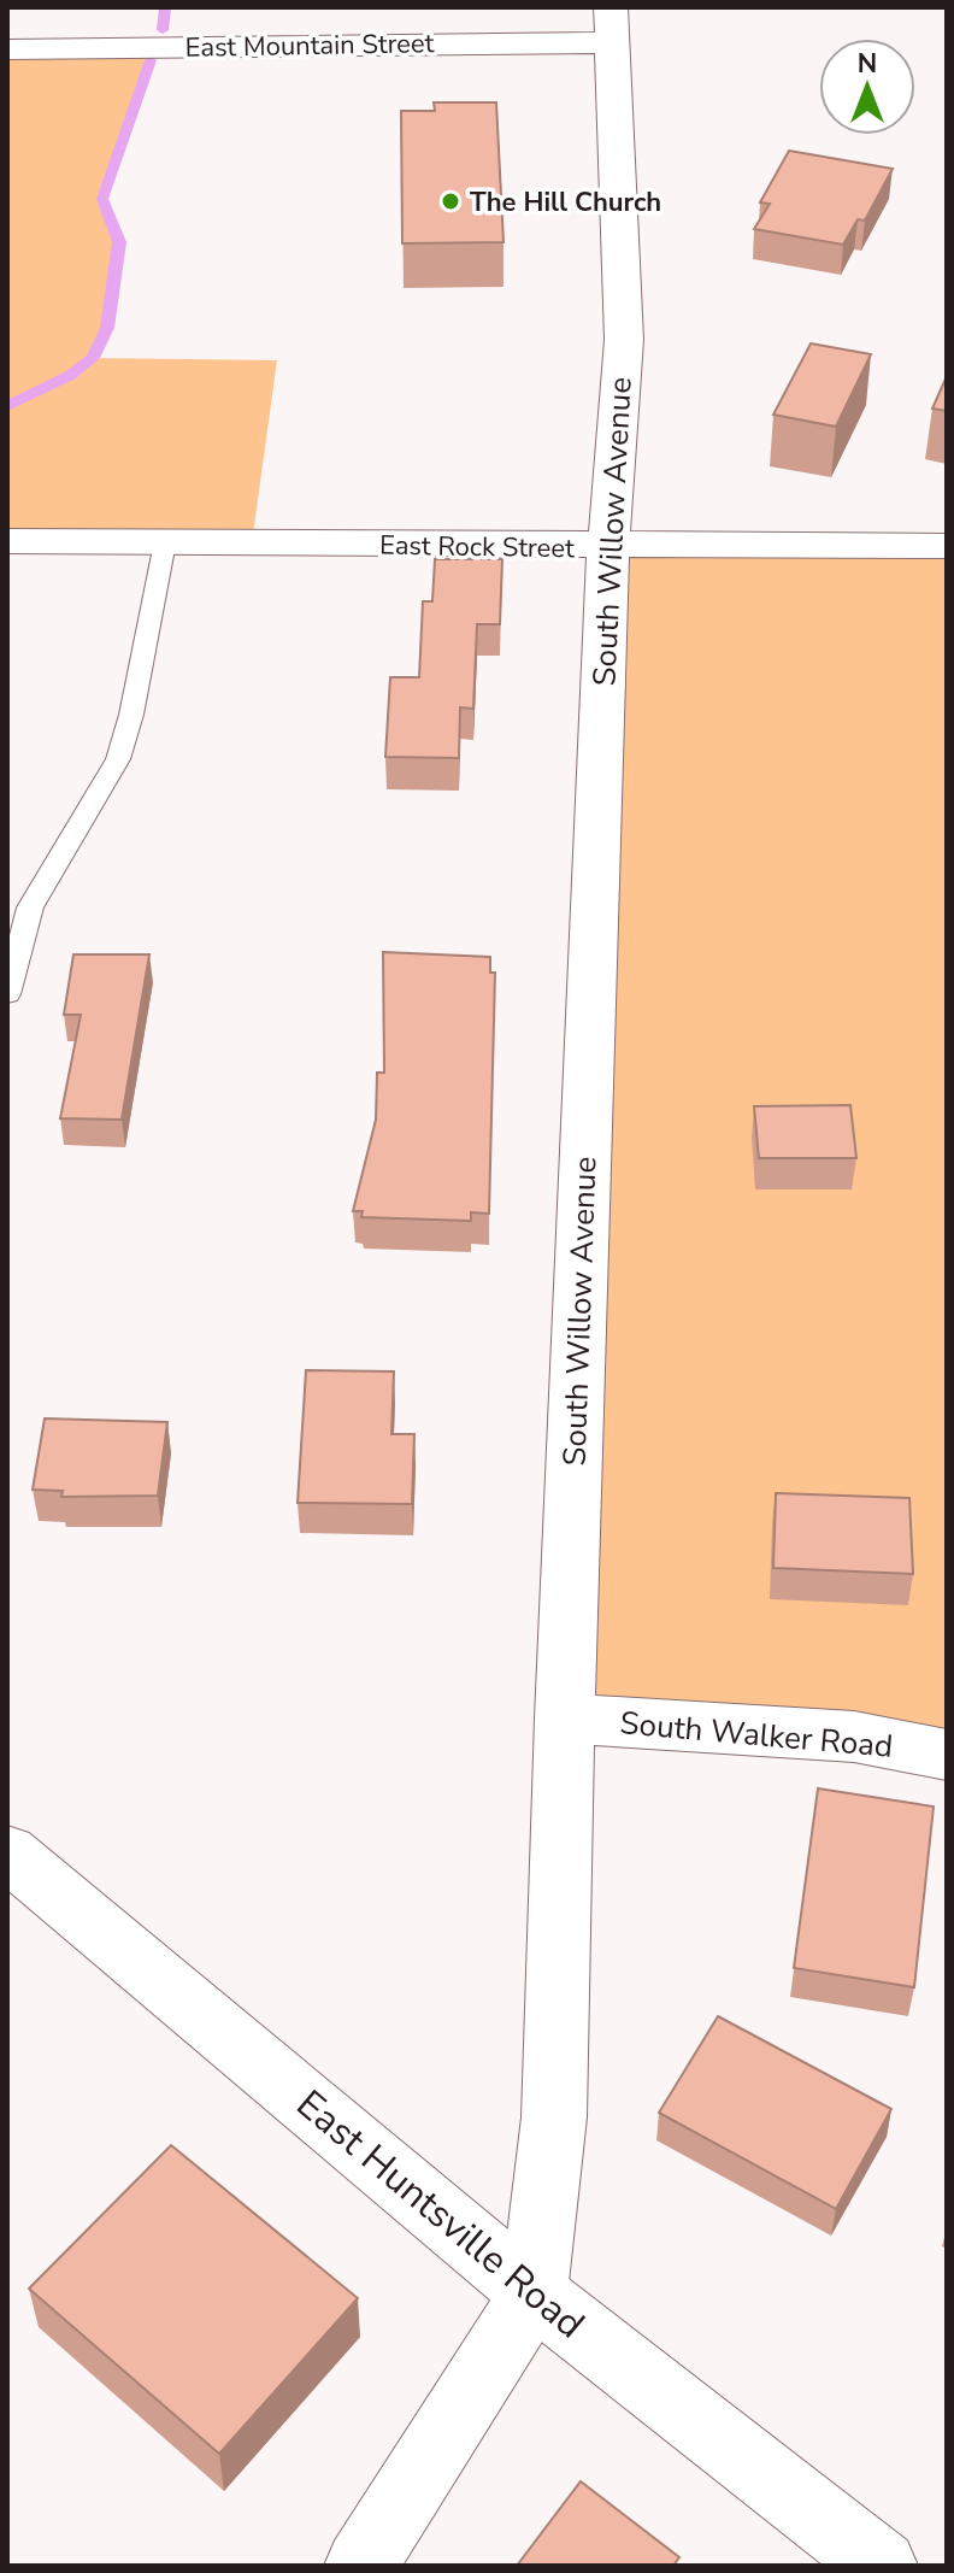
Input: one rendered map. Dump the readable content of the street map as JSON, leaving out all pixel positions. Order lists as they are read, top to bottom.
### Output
{
  "streets": {
    "street": [
      "East Mountain Street",
      "South Willow Avenue",
      "East Rock Street",
      "South Walker Road",
      "East Huntsville Road"
    ]
  },
  "crossings": [
    ["East Mountain Street", "South Willow Avenue"],
    ["South Willow Avenue", "East Rock Street"],
    ["South Willow Avenue", "South Walker Road"],
    ["South Willow Avenue", "East Huntsville Road"]
  ],
  "places": ["The Hill Church"],
  "north": "top"
}
